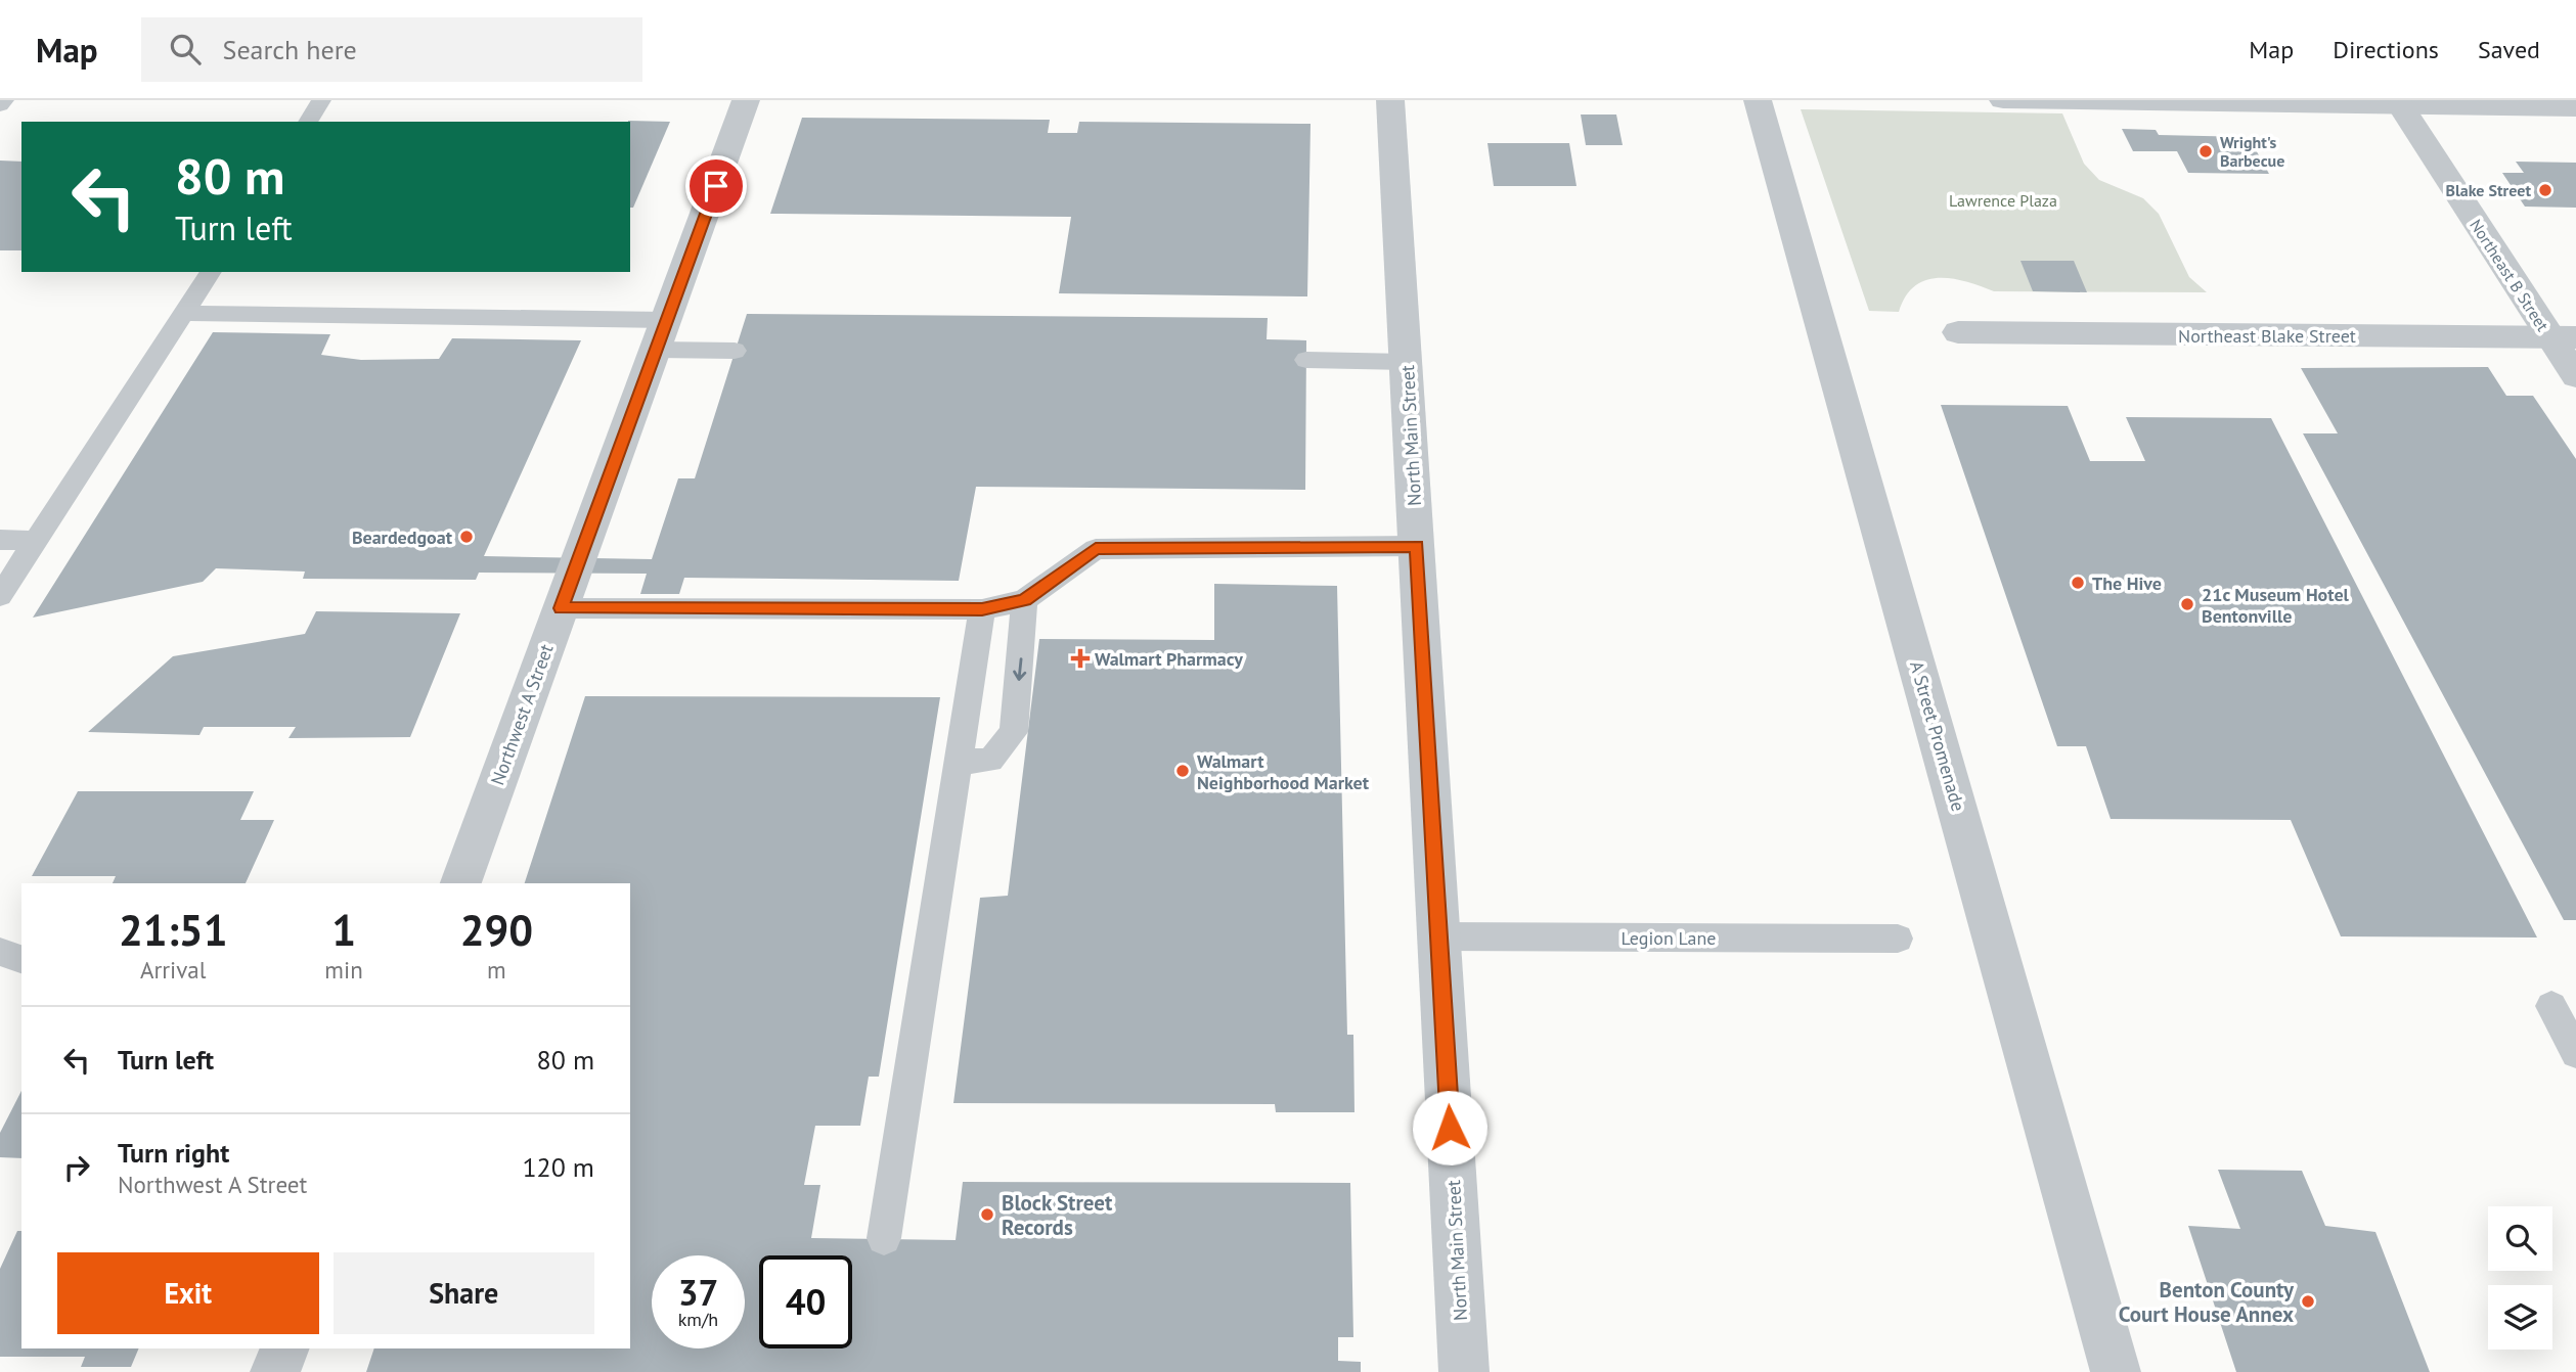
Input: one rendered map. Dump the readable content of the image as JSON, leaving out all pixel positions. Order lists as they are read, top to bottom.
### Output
{
  "streets": {
    "street": [
      "Northeast B Street",
      "Northeast Blake Street",
      "North Main Street",
      "Northwest A Street",
      "A Street Promenade"
    ],
    "lane": ["Legion Lane"]
  },
  "crossings": [
    ["Northeast B Street", "Northeast Blake Street"],
    ["North Main Street", "Legion Lane"]
  ],
  "parks": ["Lawrence Plaza"],
  "places": {
    "other": [
      "Wright's Barbecue",
      "Blake Street",
      "Beardedgoat",
      "The Hive",
      "21c Museum Hotel Bentonville",
      "Walmart Neighborhood Market",
      "Block Street Records",
      "Benton County Court House Annex"
    ],
    "health": ["Walmart Pharmacy"]
  },
  "page": {
    "header": "Map",
    "search": "Search here",
    "nav": ["Map", "Directions", "Saved"],
    "turn": ["80 m", "Turn left"],
    "eta": [
      "21:51",
      "Arrival",
      "1",
      "min",
      "290",
      "m"
    ],
    "list": [
      {
        "name": "Turn left",
        "value": "80 m"
      },
      {
        "name": "Turn right",
        "note": "Northwest A Street",
        "value": "120 m"
      }
    ],
    "buttons": ["Exit", "Share"],
    "speed": "37 km/h",
    "limit": "40"
  }
}
